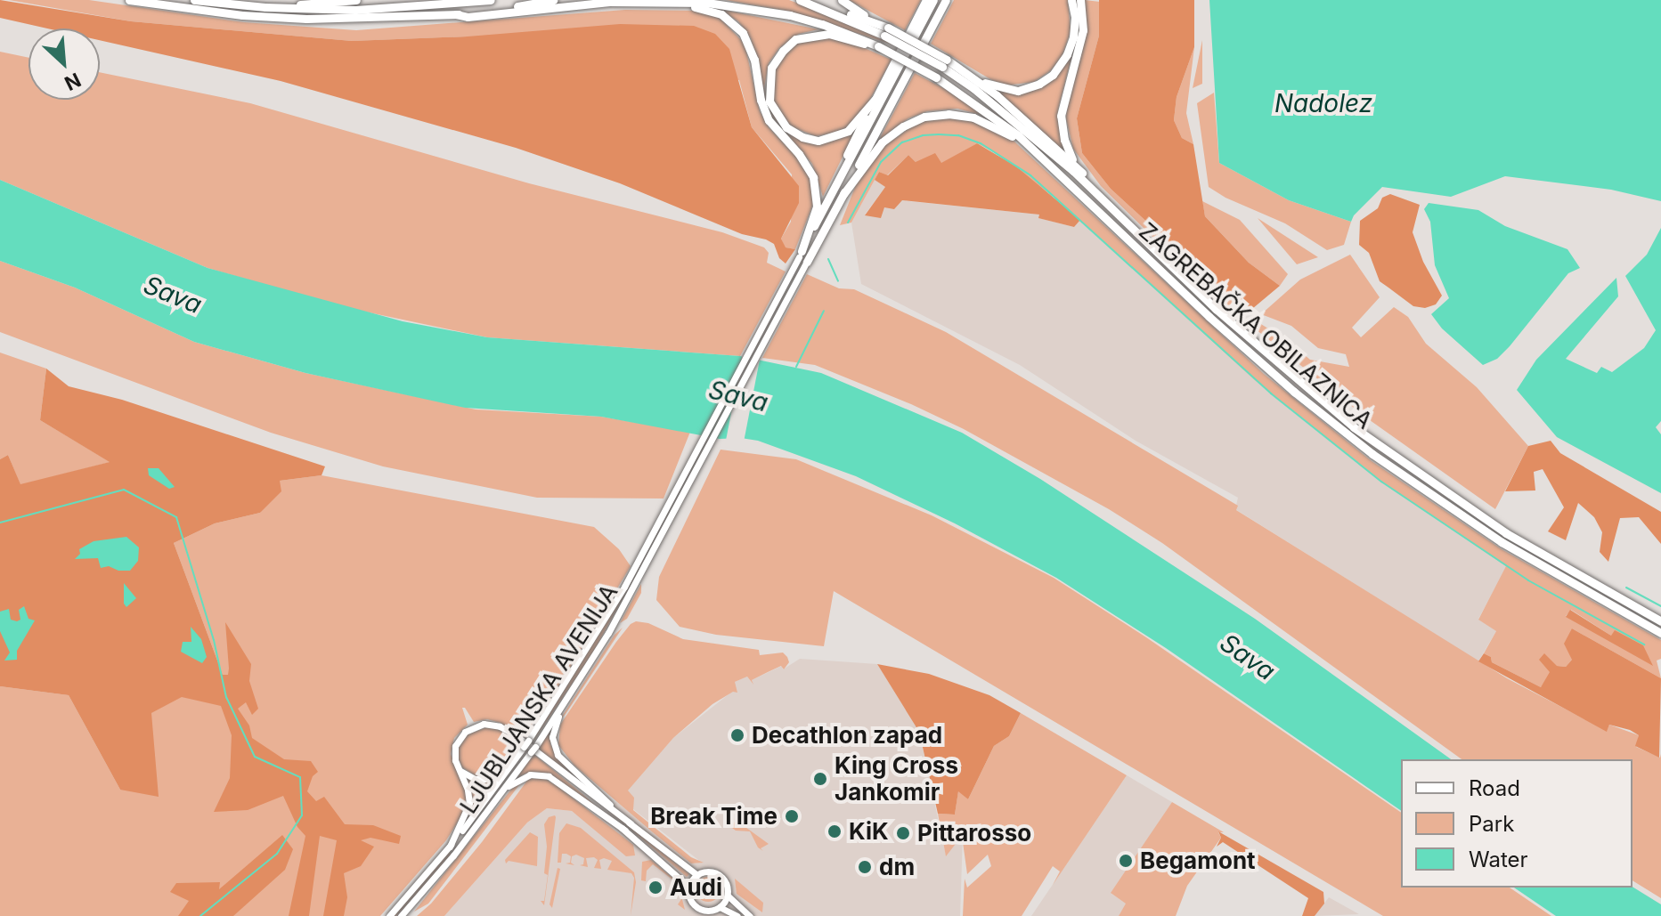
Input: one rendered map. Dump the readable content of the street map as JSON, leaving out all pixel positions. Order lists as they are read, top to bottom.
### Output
{
  "streets": {
    "highway": ["ZAGREBAČKA OBILAZNICA"],
    "main road": ["LJUBLJANSKA AVENIJA"]
  },
  "water": ["Nadolez", "Sava"],
  "places": [
    "Decathlon zapad",
    "King Cross Jankomir",
    "Break Time",
    "KiK",
    "Pittarosso",
    "Begamont",
    "dm",
    "Audi"
  ],
  "legend": ["Road", "Park", "Water"],
  "north": "bottom right"
}
